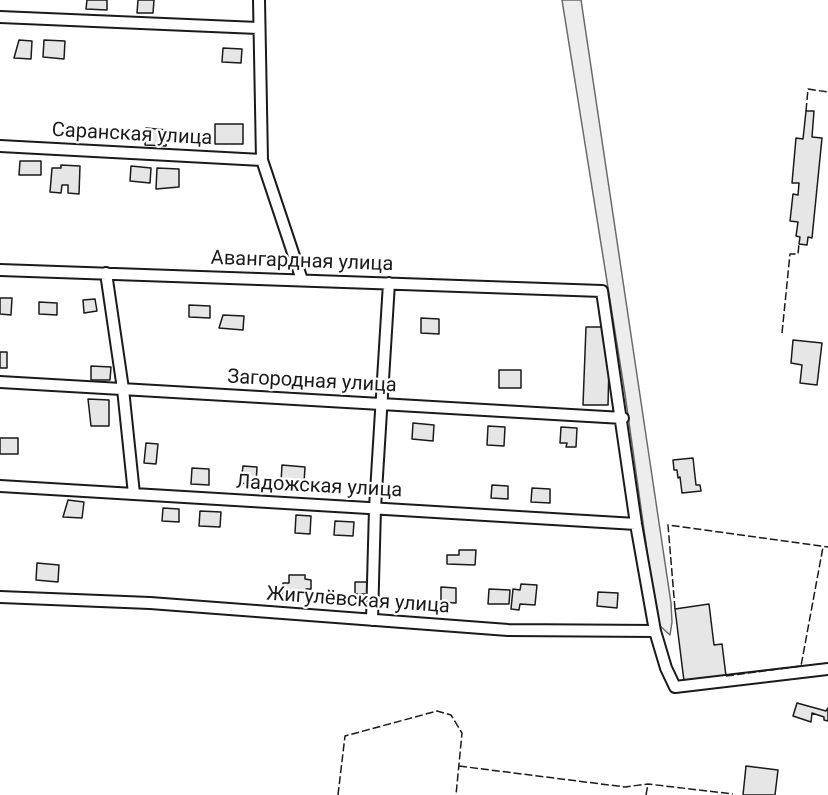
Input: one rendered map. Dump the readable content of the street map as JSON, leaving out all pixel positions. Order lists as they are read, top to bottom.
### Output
{
  "streets": {
    "street": [
      "Саранская улица",
      "Авангардная улица",
      "Загородная улица",
      "Ладожская улица",
      "Жигулёвская улица"
    ]
  },
  "crossings": [
    ["Авангардная улица", "Загородная улица"]
  ]
}
